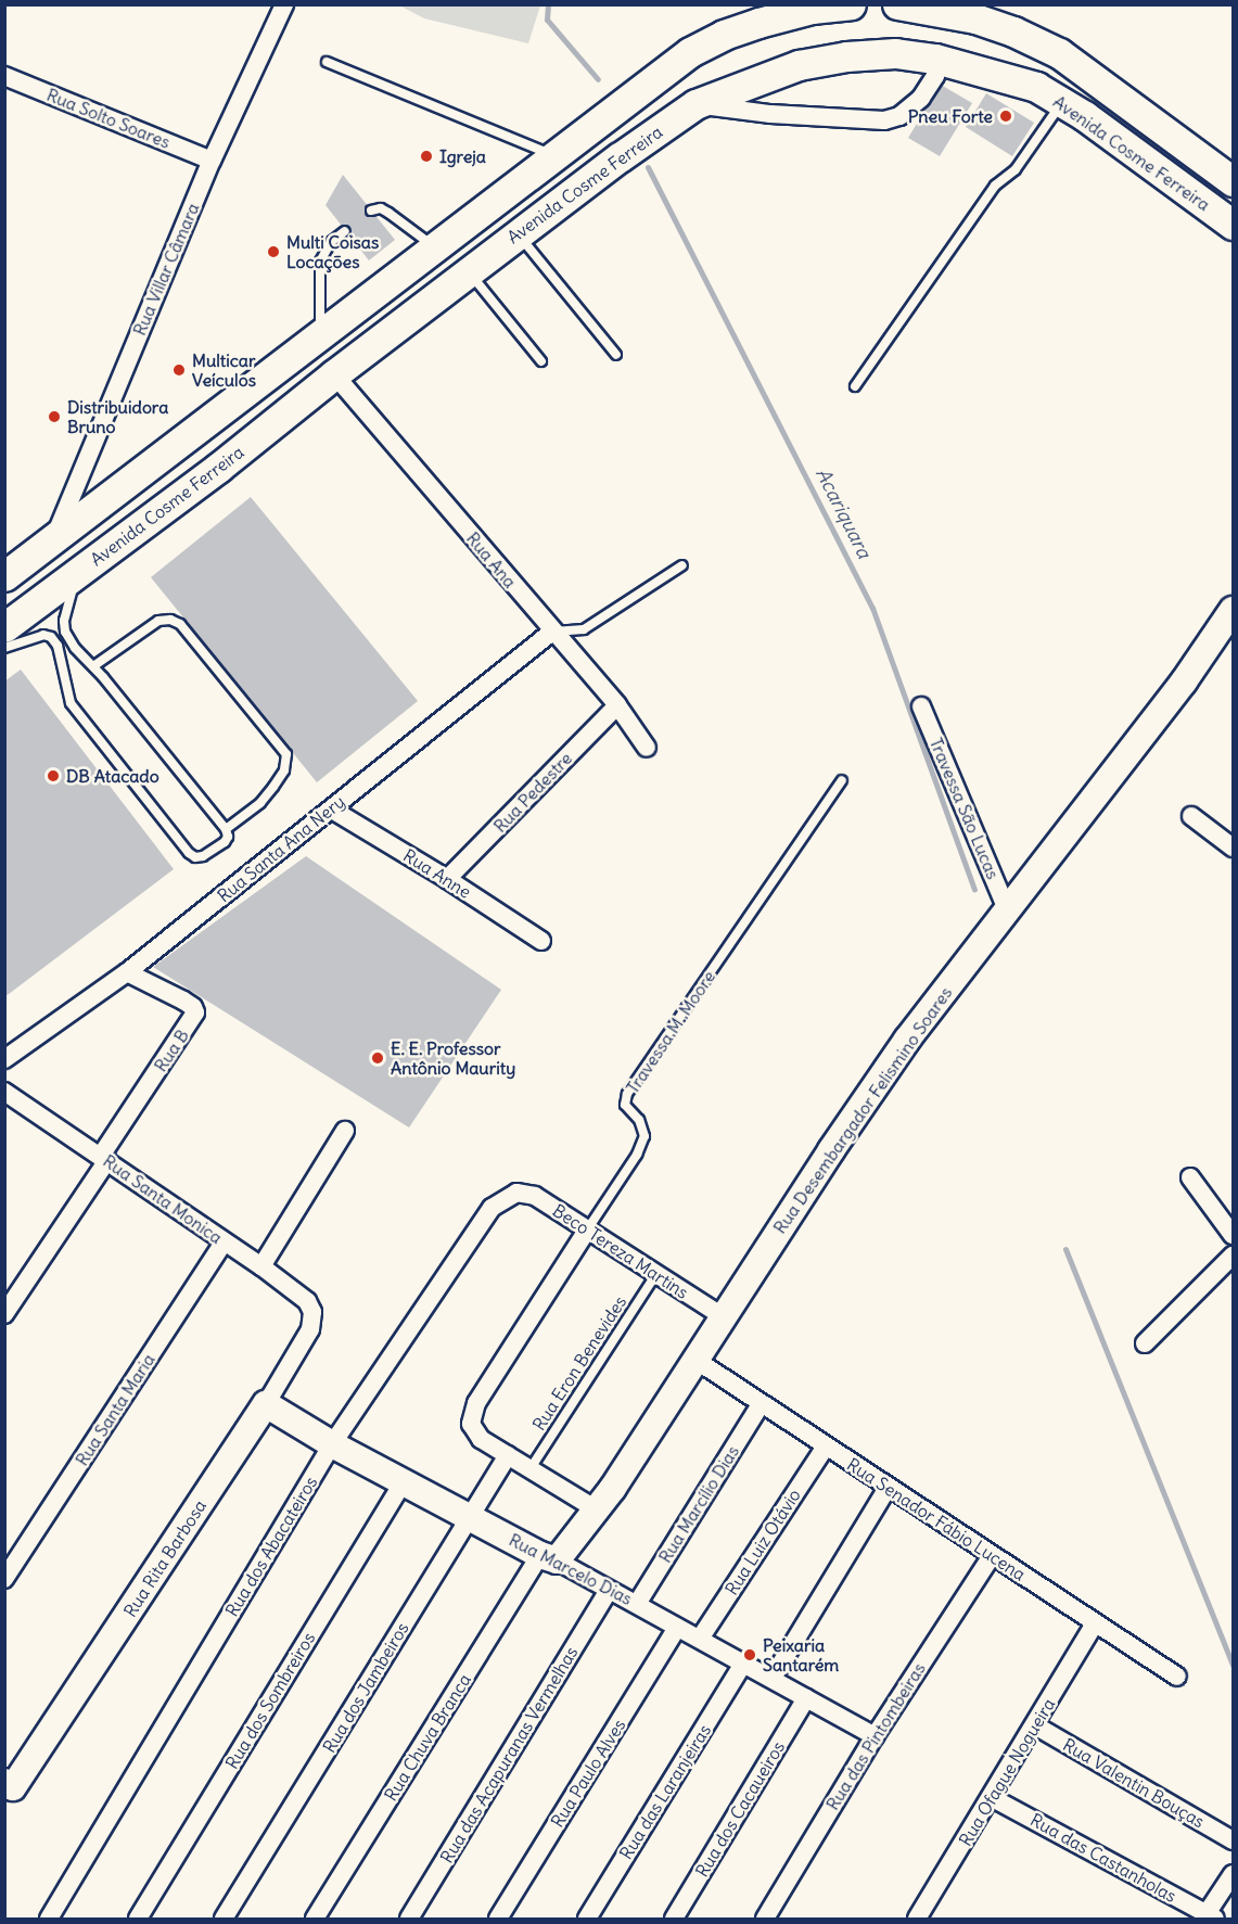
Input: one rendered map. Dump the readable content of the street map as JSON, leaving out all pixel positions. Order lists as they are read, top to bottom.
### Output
{
  "streets": {
    "main road": ["Avenida Cosme Ferreira"],
    "street": [
      "Rua Solto Soares",
      "Rua Villar Câmara",
      "Rua Ana",
      "Rua Pedestre",
      "Travessa São Lucas",
      "Rua Santa Ana Nery",
      "Rua Anne",
      "Travessa M. Moore",
      "Rua B",
      "Rua Desembargador Felismino Soares",
      "Rua Santa Monica",
      "Beco Tereza Martins",
      "Rua Santa Maria",
      "Rua Marcílio Dias",
      "Rua Senador Fábio Lucena",
      "Rua Luiz Otávio",
      "Rua dos Abacateiros",
      "Rua Rita Barbosa",
      "Rua Marcelo Dias",
      "Rua dos Jambeiros",
      "Rua dos Sombreiros",
      "Rua das Pintombeiras",
      "Rua Chuva Branca",
      "Rua das Acapuranas Vermelhas",
      "Rua Ofague Nogueira",
      "Rua Paulo Alves",
      "Rua Valentin Bouças",
      "Rua das Laranjeiras",
      "Rua dos Cacaueiros",
      "Rua das Castanholas"
    ],
    "lane": ["Rua Eron Benevides"]
  },
  "crossings": [
    ["Rua Solto Soares", "Rua Villar Câmara"],
    ["Avenida Cosme Ferreira", "Rua Ana"],
    ["Rua Ana", "Rua Pedestre"],
    ["Rua Ana", "Rua Santa Ana Nery"],
    ["Rua Pedestre", "Rua Anne"],
    ["Travessa São Lucas", "Rua Desembargador Felismino Soares"],
    ["Rua Santa Ana Nery", "Rua Anne"],
    ["Rua Santa Ana Nery", "Rua B"],
    ["Travessa M. Moore", "Beco Tereza Martins"],
    ["Travessa M. Moore", "Rua dos Jambeiros"],
    ["Rua B", "Rua Santa Monica"],
    ["Rua Desembargador Felismino Soares", "Beco Tereza Martins"],
    ["Rua Desembargador Felismino Soares", "Rua Senador Fábio Lucena"],
    ["Rua Desembargador Felismino Soares", "Rua Marcelo Dias"],
    ["Rua Desembargador Felismino Soares", "Rua Chuva Branca"],
    ["Rua Santa Monica", "Rua Santa Maria"],
    ["Rua Santa Monica", "Rua Rita Barbosa"],
    ["Beco Tereza Martins", "Rua Eron Benevides"],
    ["Beco Tereza Martins", "Rua dos Abacateiros"],
    ["Rua Marcílio Dias", "Rua Senador Fábio Lucena"],
    ["Rua Marcílio Dias", "Rua Marcelo Dias"],
    ["Rua Senador Fábio Lucena", "Rua Luiz Otávio"],
    ["Rua Senador Fábio Lucena", "Rua das Pintombeiras"],
    ["Rua Senador Fábio Lucena", "Rua Ofague Nogueira"],
    ["Rua Luiz Otávio", "Rua Marcelo Dias"],
    ["Rua dos Abacateiros", "Rua Marcelo Dias"],
    ["Rua Rita Barbosa", "Rua Marcelo Dias"],
    ["Rua Marcelo Dias", "Rua dos Jambeiros"],
    ["Rua Marcelo Dias", "Rua dos Sombreiros"],
    ["Rua Marcelo Dias", "Rua das Pintombeiras"],
    ["Rua Marcelo Dias", "Rua Chuva Branca"],
    ["Rua Marcelo Dias", "Rua das Acapuranas Vermelhas"],
    ["Rua Marcelo Dias", "Rua Paulo Alves"],
    ["Rua Marcelo Dias", "Rua das Laranjeiras"],
    ["Rua Marcelo Dias", "Rua dos Cacaueiros"],
    ["Rua Ofague Nogueira", "Rua Valentin Bouças"],
    ["Rua Ofague Nogueira", "Rua das Castanholas"]
  ],
  "water": ["Acariquara"],
  "places": [
    "Pneu Forte",
    "Igreja",
    "Multi Coisas Locações",
    "Multicar Veículos",
    "Distribuidora Bruno",
    "DB Atacado",
    "E. E. Professor Antônio Maurity",
    "Peixaria Santarém"
  ]
}
